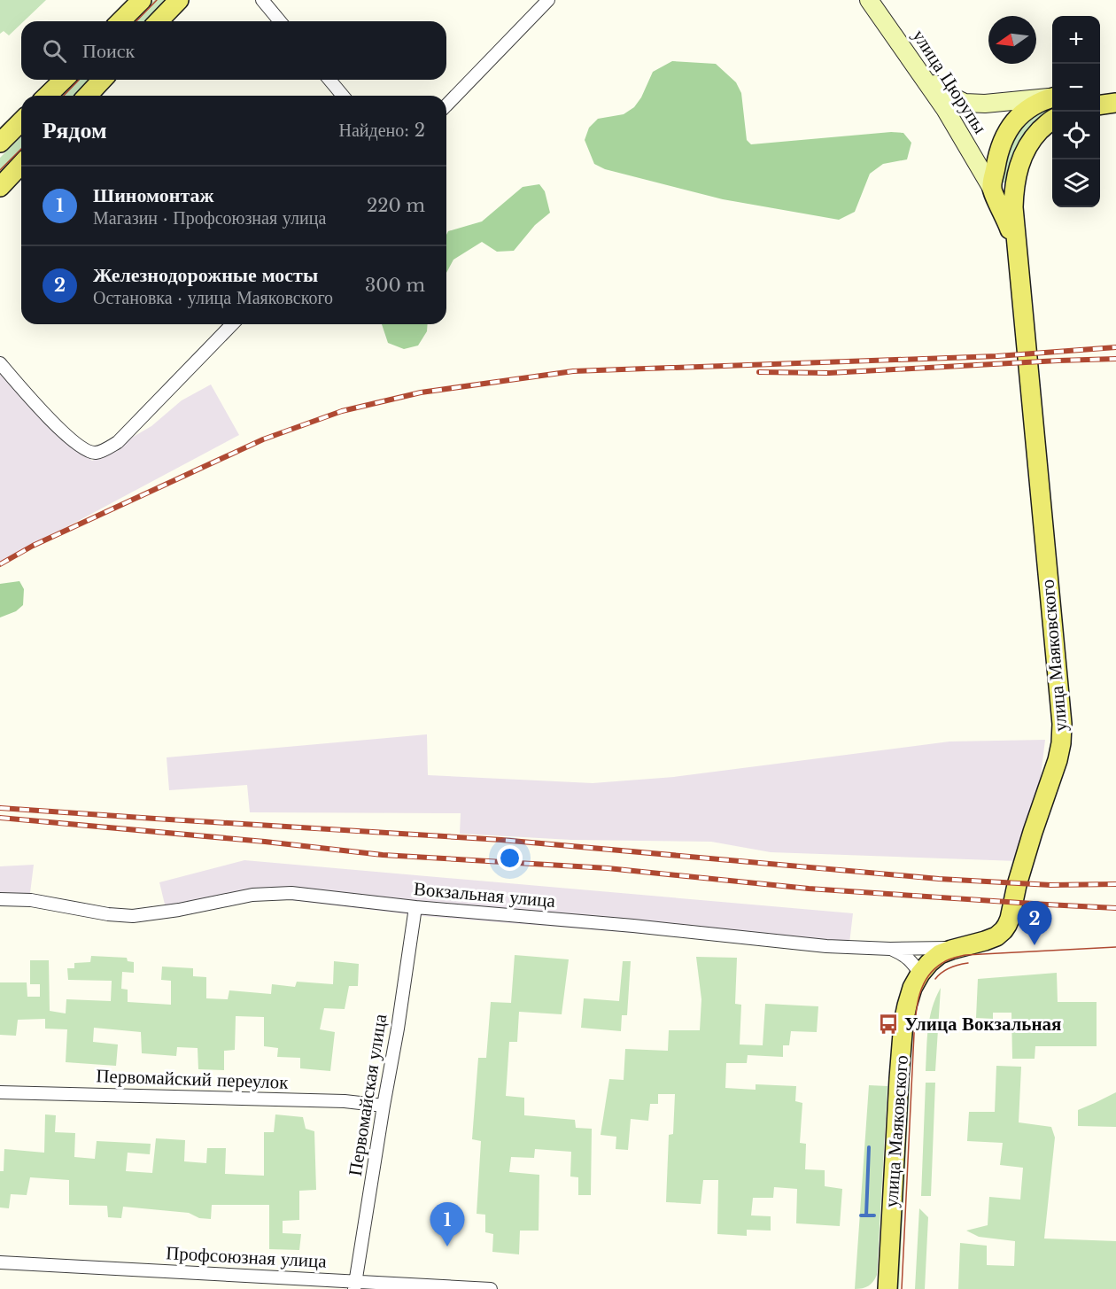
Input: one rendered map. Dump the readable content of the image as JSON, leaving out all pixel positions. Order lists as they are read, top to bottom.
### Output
{
  "streets": {
    "main road": ["улица Цюрупы", "улица Маяковского"],
    "street": [
      "Вокзальная улица",
      "Первомайский переулок",
      "Первомайская улица",
      "Профсоюзная улица"
    ]
  },
  "crossings": [
    ["улица Маяковского", "Вокзальная улица"],
    ["Вокзальная улица", "Первомайская улица"],
    ["Первомайский переулок", "Первомайская улица"],
    ["Первомайская улица", "Профсоюзная улица"]
  ],
  "places": {
    "bus stop": ["Улица Вокзальная"]
  },
  "north": "left",
  "page": {
    "map_buttons": ["+", "−"],
    "search": "Поиск",
    "heading": ["Рядом", "Найдено: 2"],
    "list": [
      {
        "mark": "1",
        "name": "Шиномонтаж",
        "note": "Магазин · Профсоюзная улица",
        "value": "220 m"
      },
      {
        "mark": "2",
        "name": "Железнодорожные мосты",
        "note": "Остановка · улица Маяковского",
        "value": "300 m"
      }
    ],
    "pins": ["2", "1"]
  }
}
